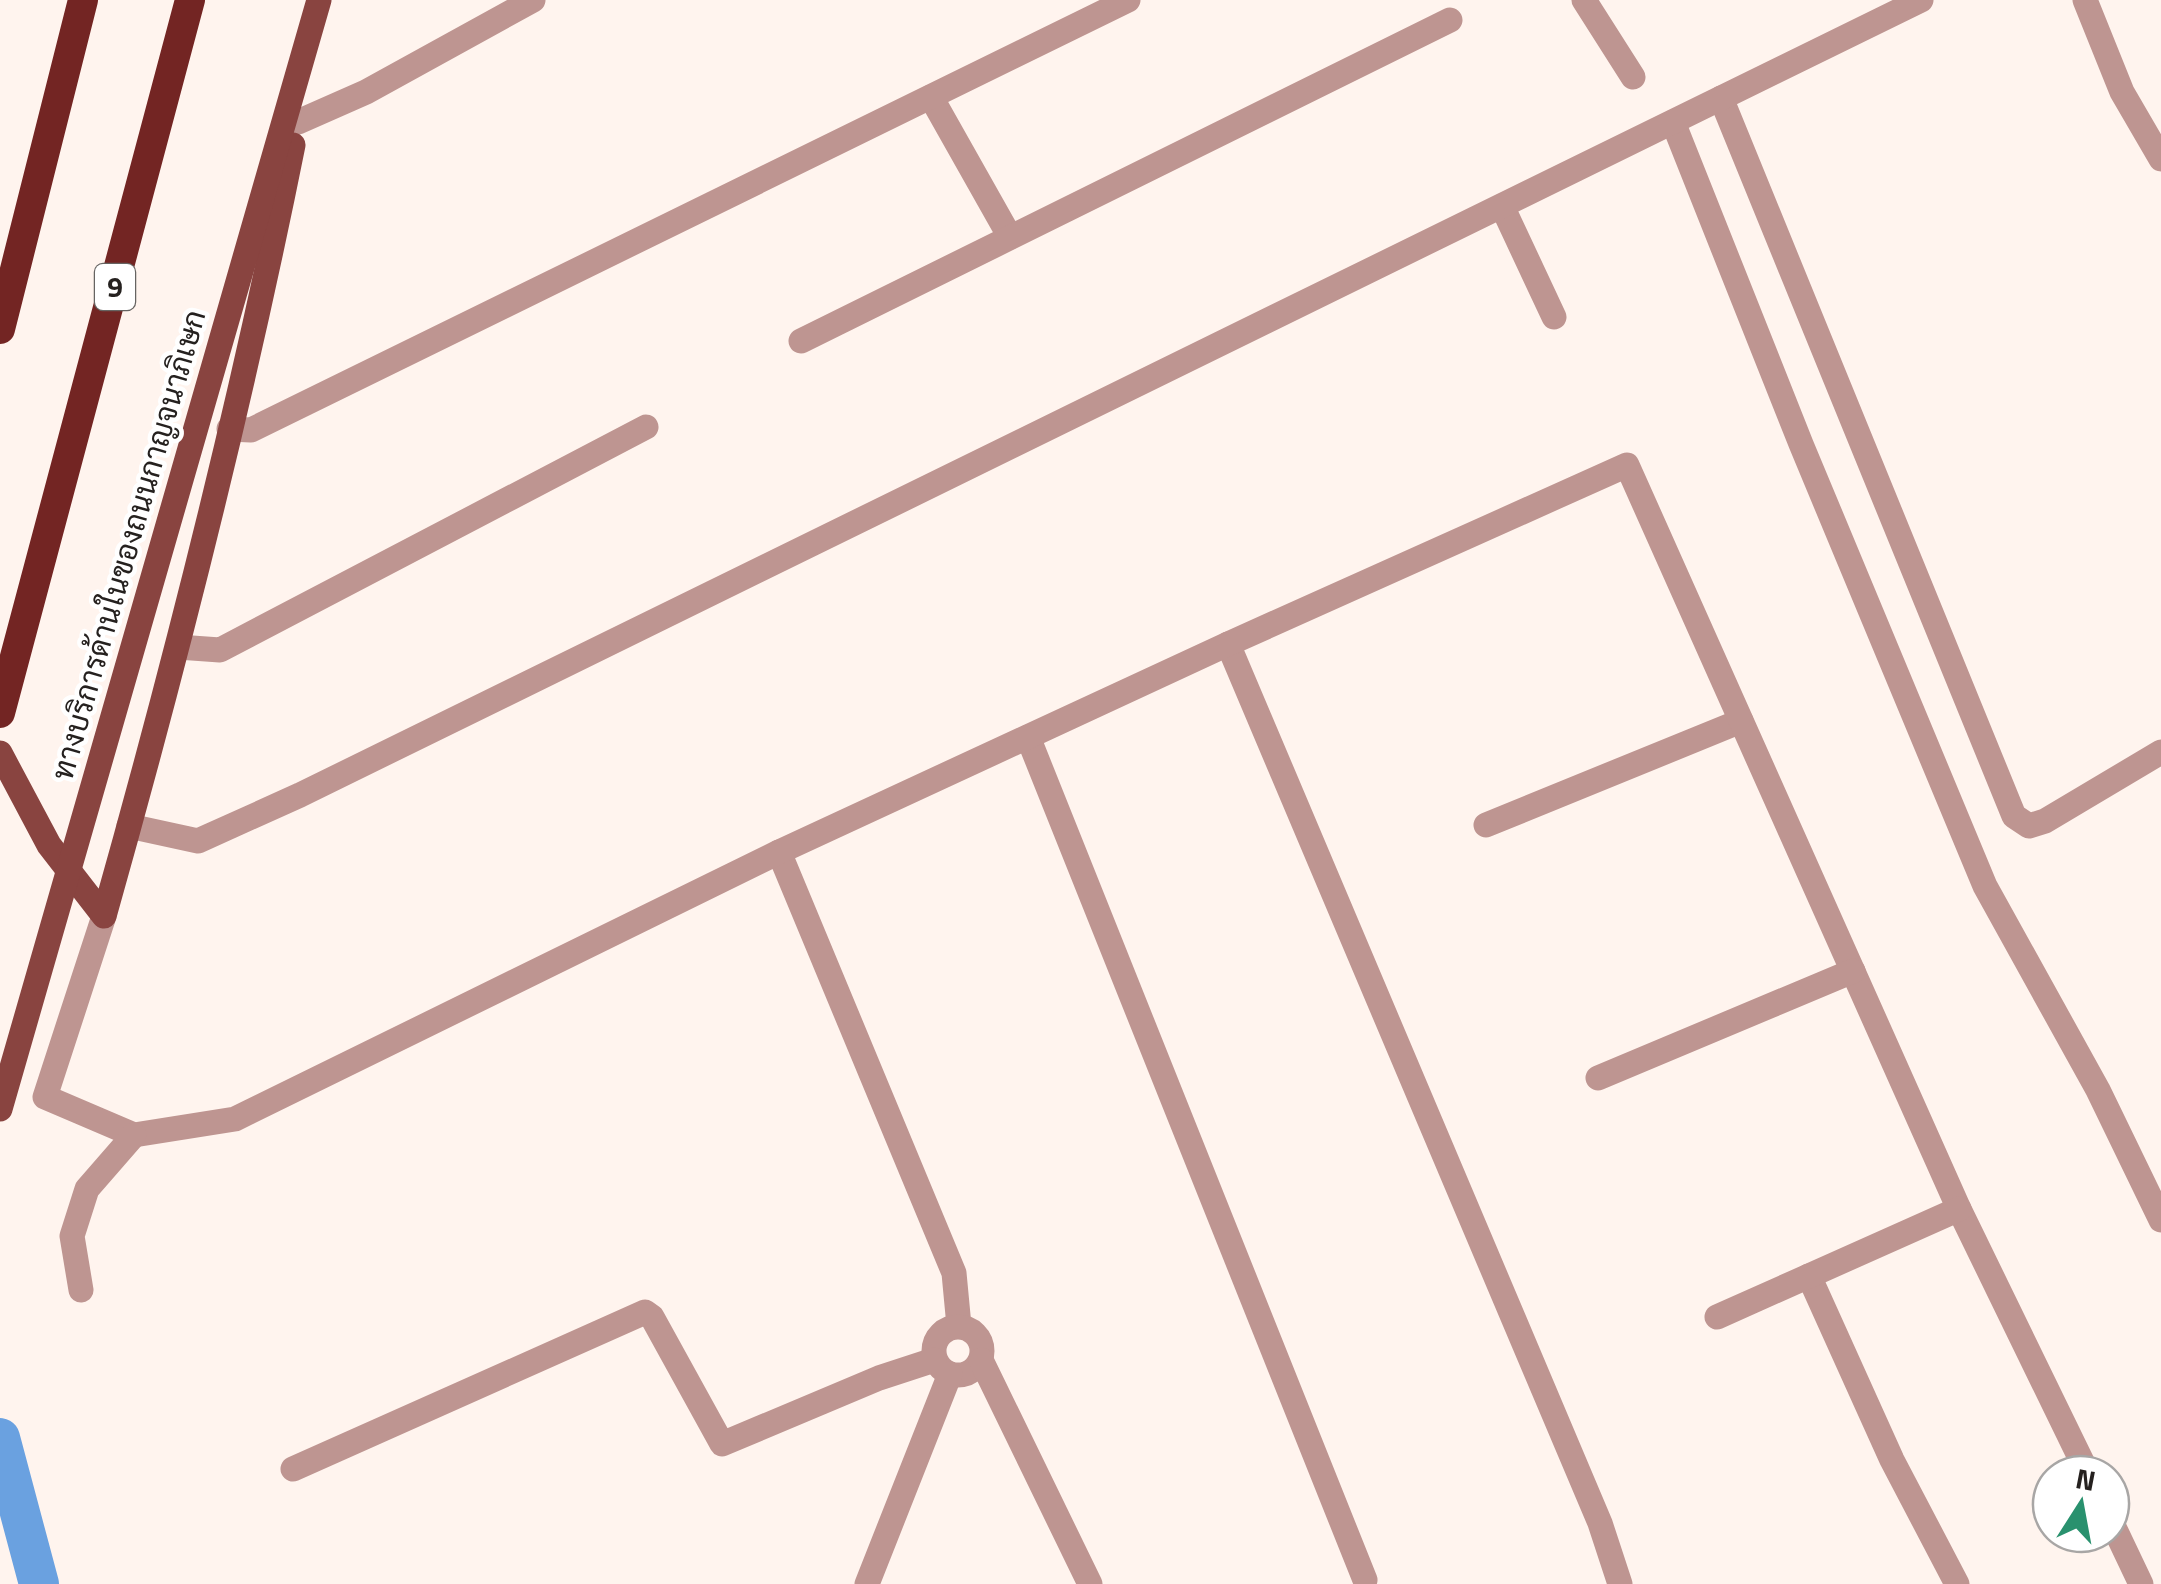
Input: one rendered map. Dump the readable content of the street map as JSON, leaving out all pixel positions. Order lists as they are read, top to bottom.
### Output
{
  "streets": {
    "highway": ["9"],
    "main road": ["ทางบริการด้านในของถนนกาญจนาภิเษก"]
  },
  "north": "top"
}
